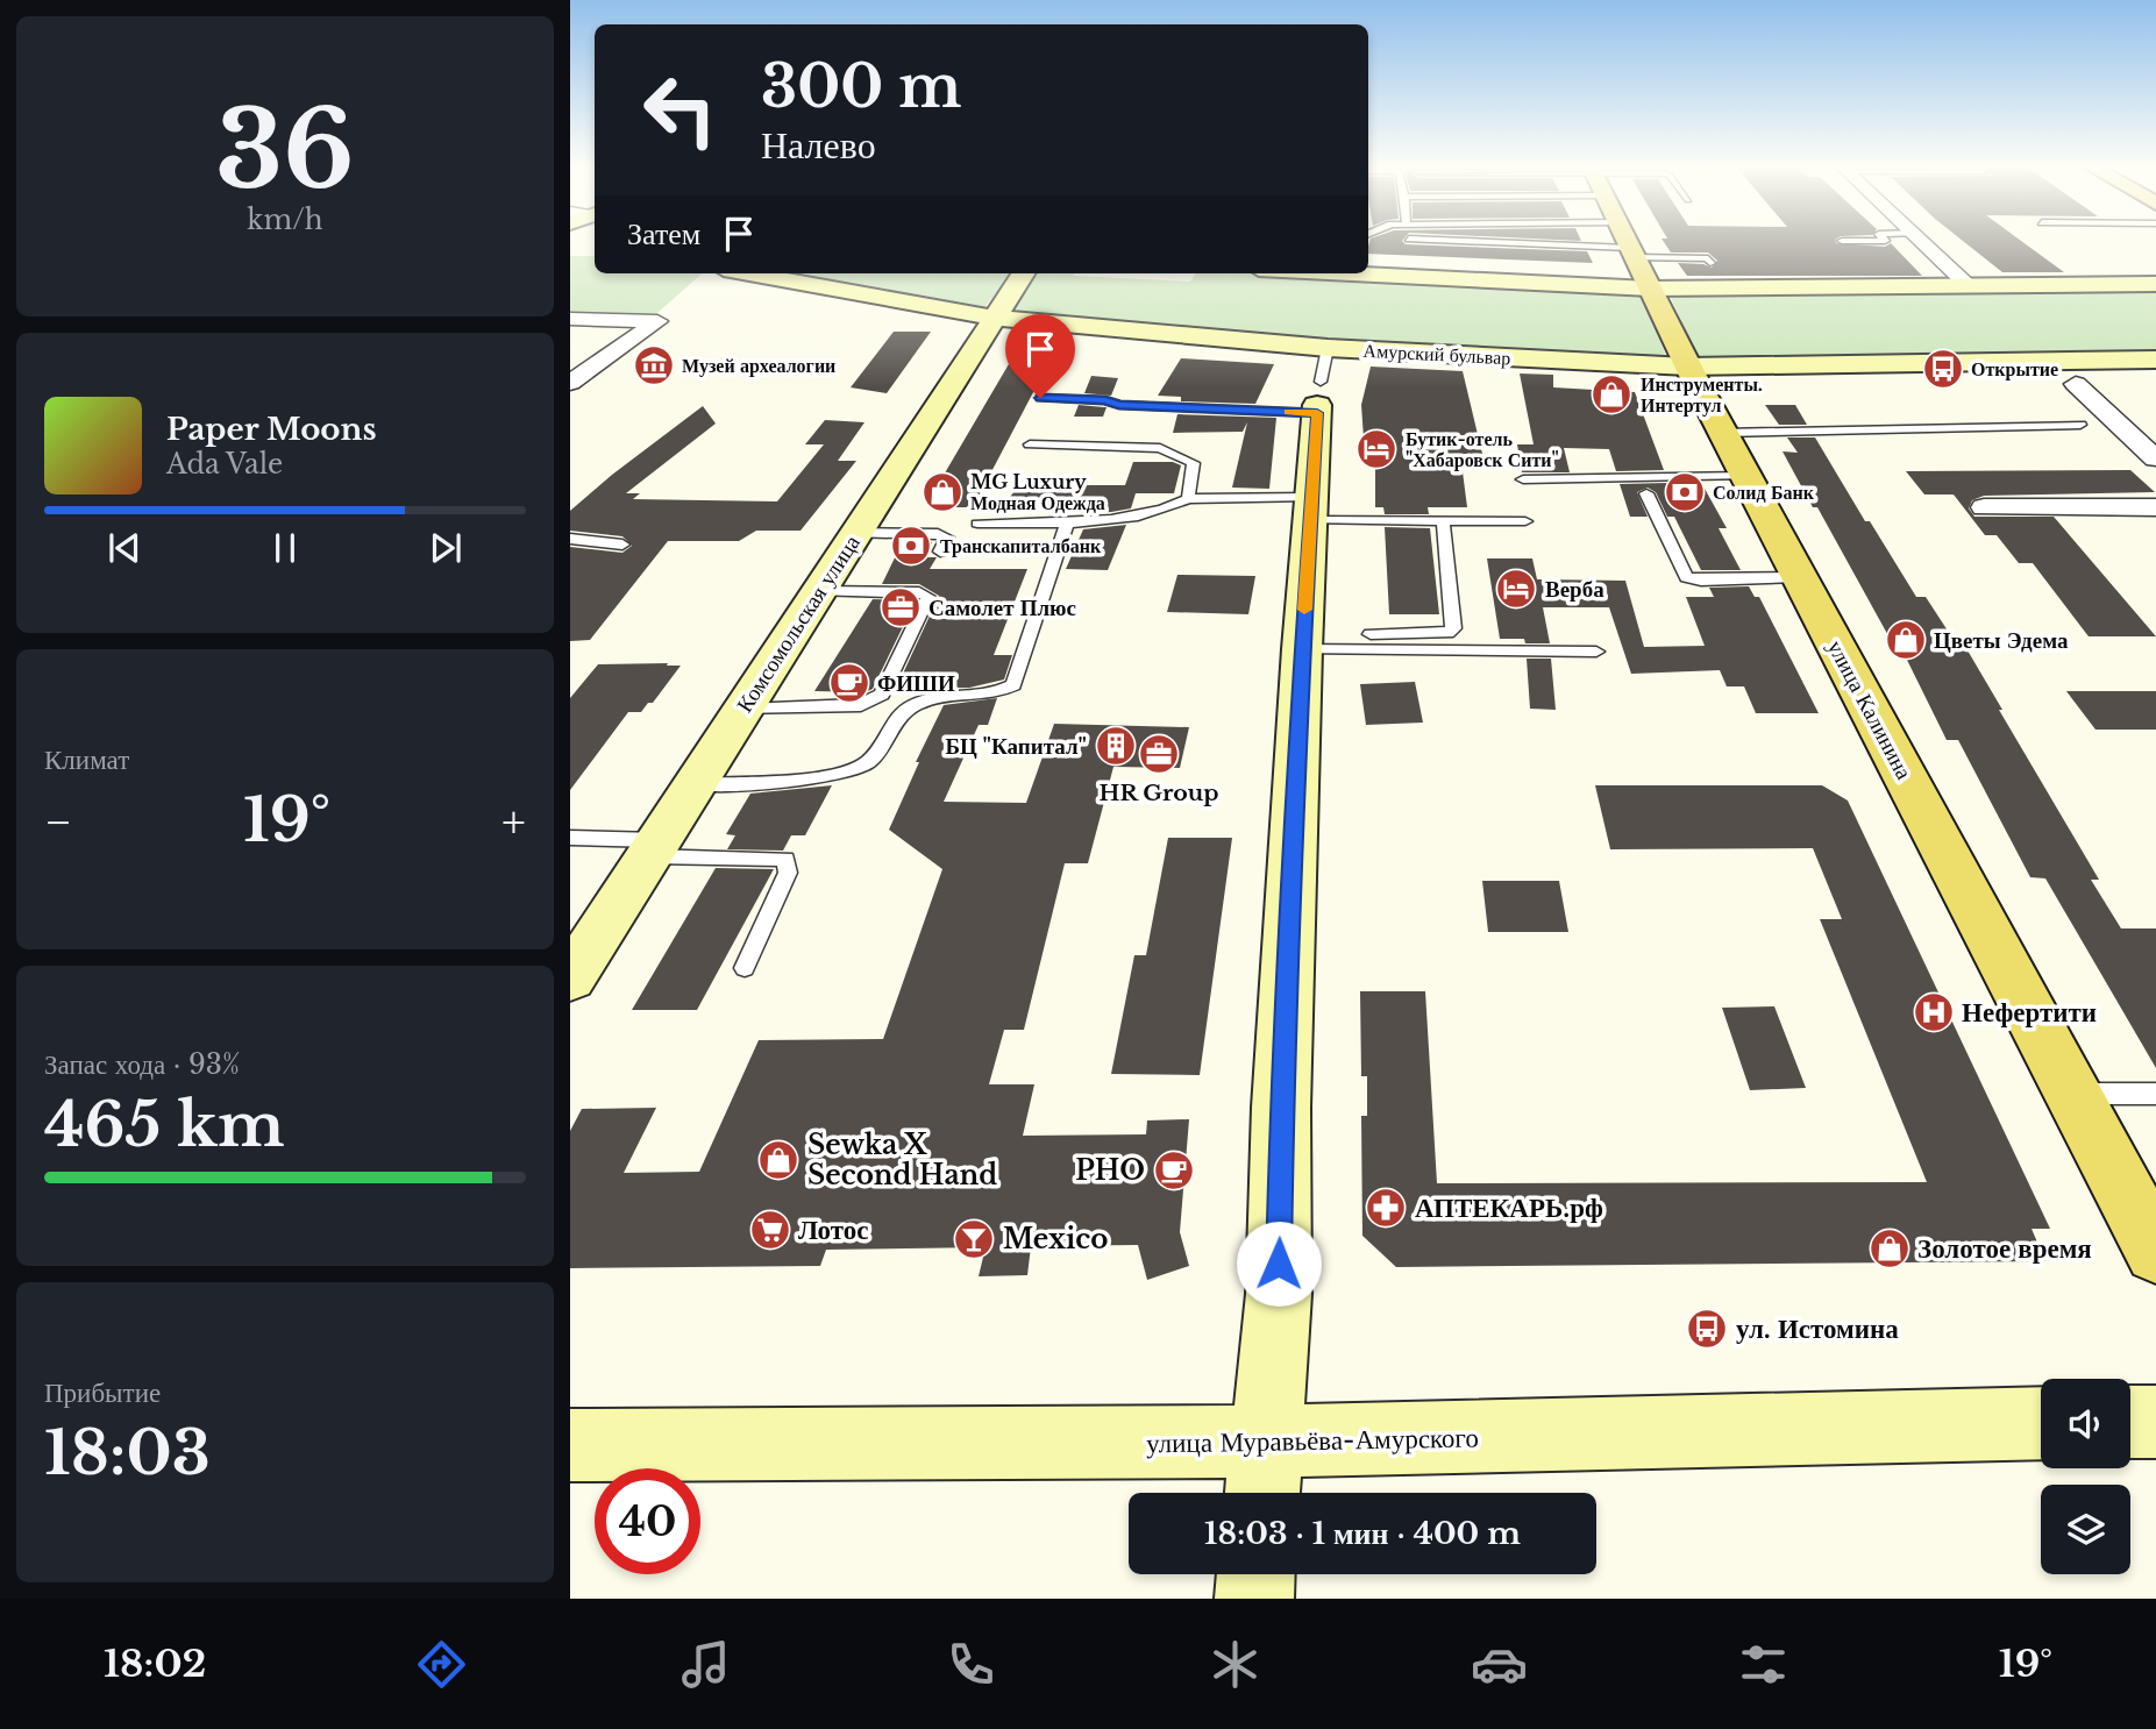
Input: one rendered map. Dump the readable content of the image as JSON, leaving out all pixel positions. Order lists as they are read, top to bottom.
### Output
{
  "streets": {
    "main road": ["улица Калинина"],
    "street": ["Амурский бульвар", "Комсомольская улица", "улица Муравьёва-Амурского"]
  },
  "crossings": [
    ["Амурский бульвар", "Комсомольская улица"],
    ["Амурский бульвар", "улица Калинина"]
  ],
  "places": {
    "museum": ["Музей археалогии"],
    "bus stop": ["Открытие", "ул. Истомина"],
    "shop": [
      "Инструменты. Интертул",
      "MG Luxury Модная Одежда",
      "Цветы Эдема",
      "Sewka X Second Hand",
      "Золотое время"
    ],
    "hotel": ["Бутик-отель \"Хабаровск Сити\"", "Верба"],
    "bank": ["Солид Банк", "Транскапиталбанк"],
    "office": ["Самолет Плюс", "HR Group"],
    "cafe": ["ФИШИ", "PHO"],
    "building": ["БЦ \"Капитал\""],
    "hospital": ["Нефертити"],
    "pharmacy": ["АПТЕКАРЬ.рф"],
    "supermarket": ["Лотос"],
    "bar": ["Mexico"]
  },
  "page": {
    "tile": [
      ["36", "km/h"],
      "Климат",
      ["Запас хода · 93%", "465 km"],
      ["Прибытие", "18:03"]
    ],
    "turn": ["300 m", "Налево"],
    "then": "Затем",
    "song": ["Paper Moons", "Ada Vale"],
    "heat": ["−", "19°", "+"],
    "limit": "40",
    "trip": "18:03 · 1 мин · 400 m",
    "tabs": ["18:02", "19°"]
  }
}
